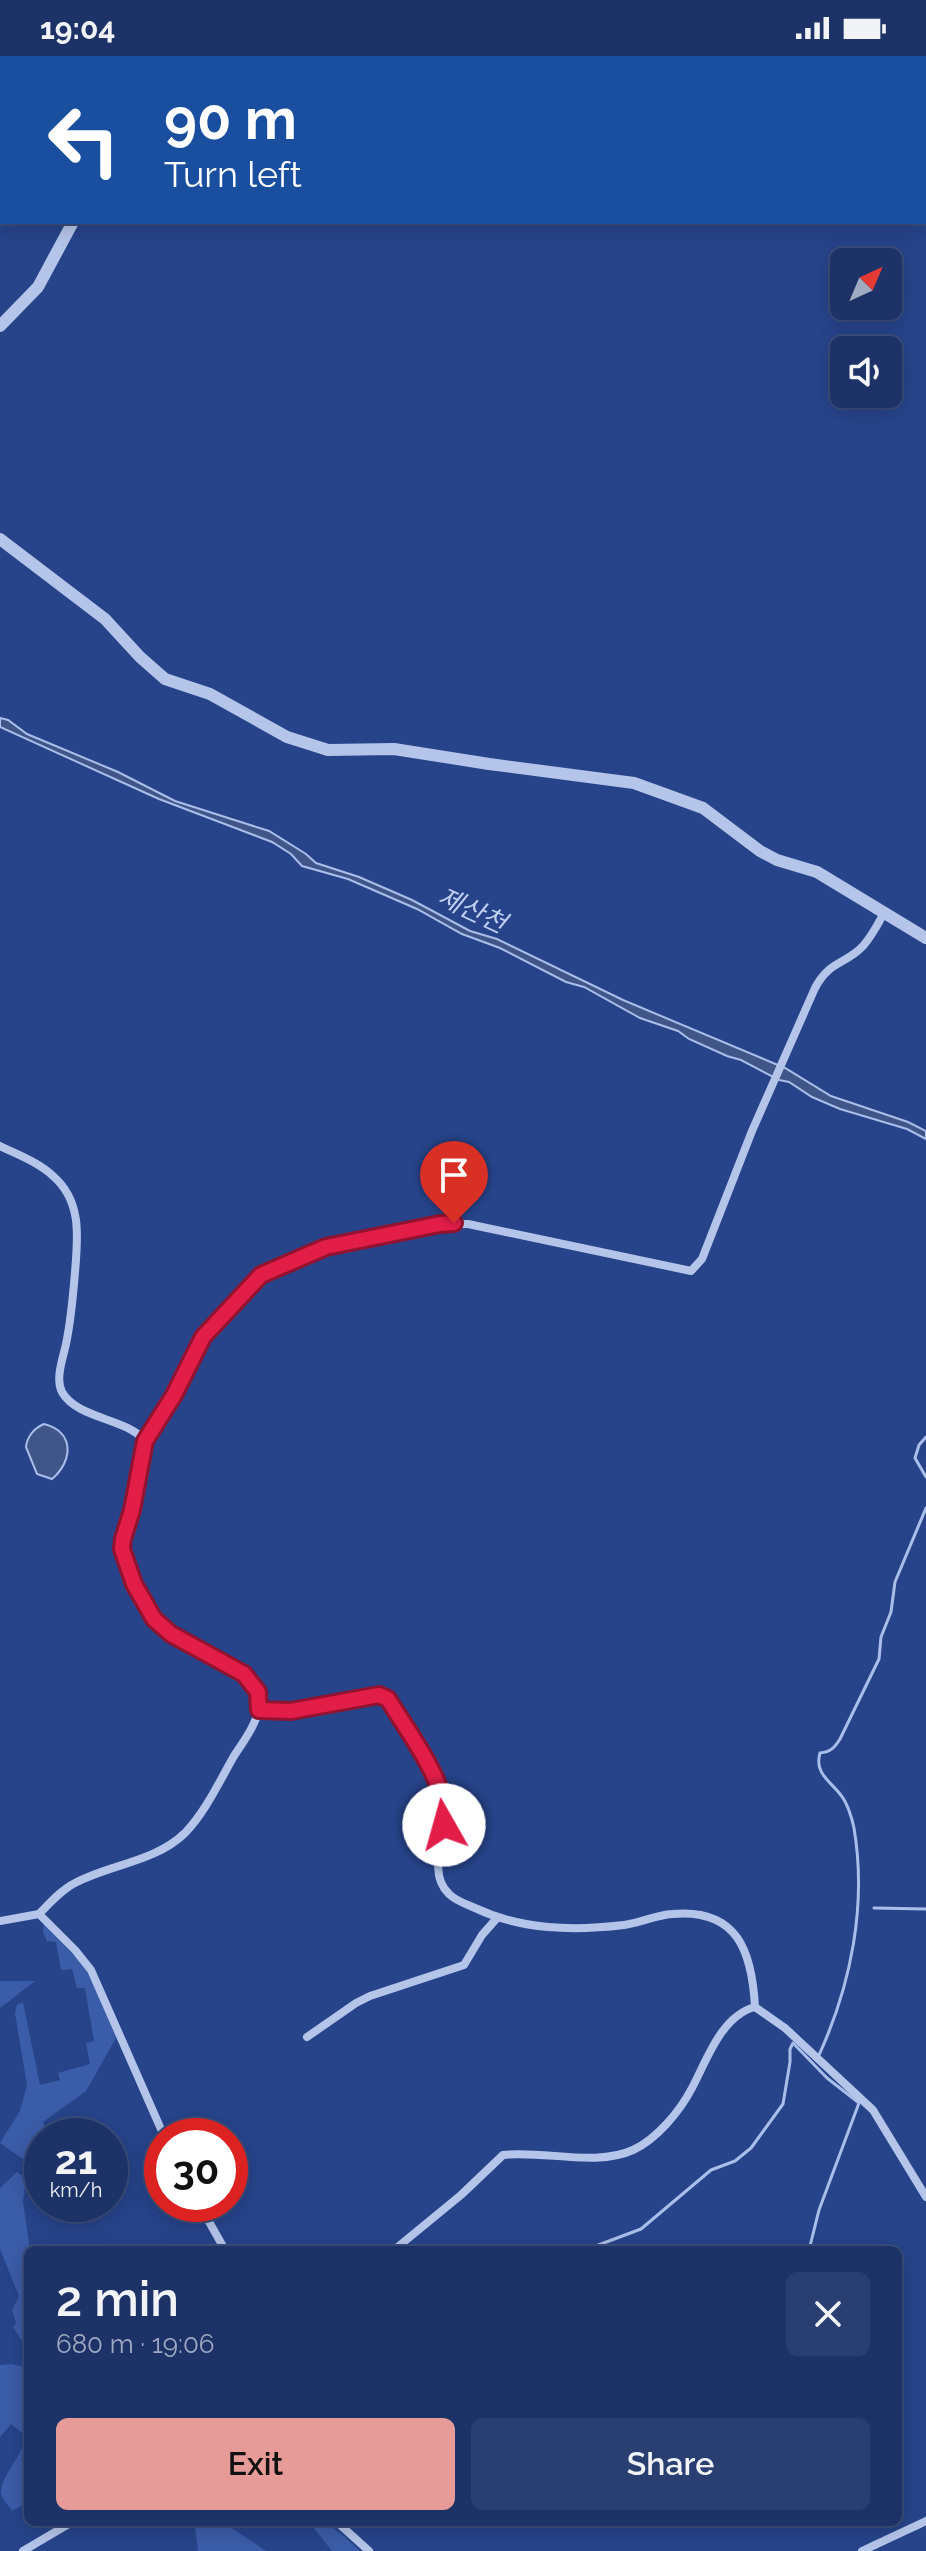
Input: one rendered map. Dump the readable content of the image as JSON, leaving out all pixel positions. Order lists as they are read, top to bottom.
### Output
{
  "water": ["제산천"],
  "north": "top right",
  "page": {
    "status": "19:04",
    "turn": ["90 m", "Turn left"],
    "speed": "21 km/h",
    "limit": "30",
    "heading": ["2 min", "680 m · 19:06"],
    "buttons": ["Exit", "Share"]
  }
}
